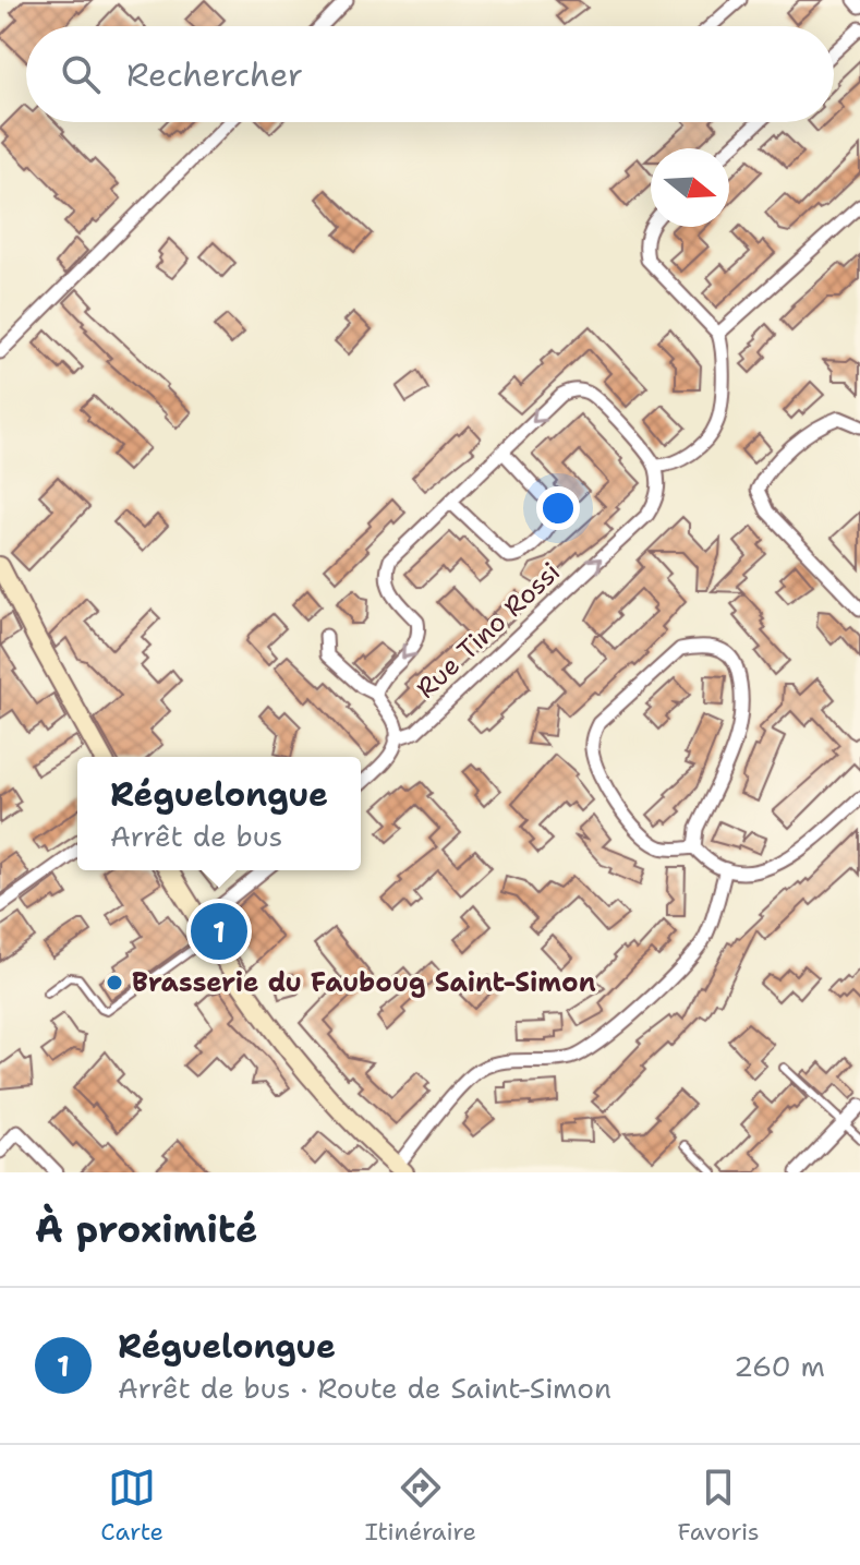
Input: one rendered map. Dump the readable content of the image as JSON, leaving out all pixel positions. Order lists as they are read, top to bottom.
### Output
{
  "streets": {
    "street": ["Rue Tino Rossi"]
  },
  "places": ["Brasserie du Fauboug Saint-Simon"],
  "north": "right",
  "page": {
    "search": "Rechercher",
    "popup": ["Réguelongue", "Arrêt de bus"],
    "pins": "1",
    "heading": "À proximité",
    "list": [
      {
        "mark": "1",
        "name": "Réguelongue",
        "note": "Arrêt de bus · Route de Saint-Simon",
        "value": "260 m"
      }
    ],
    "nav": ["Carte", "Itinéraire", "Favoris"]
  }
}
